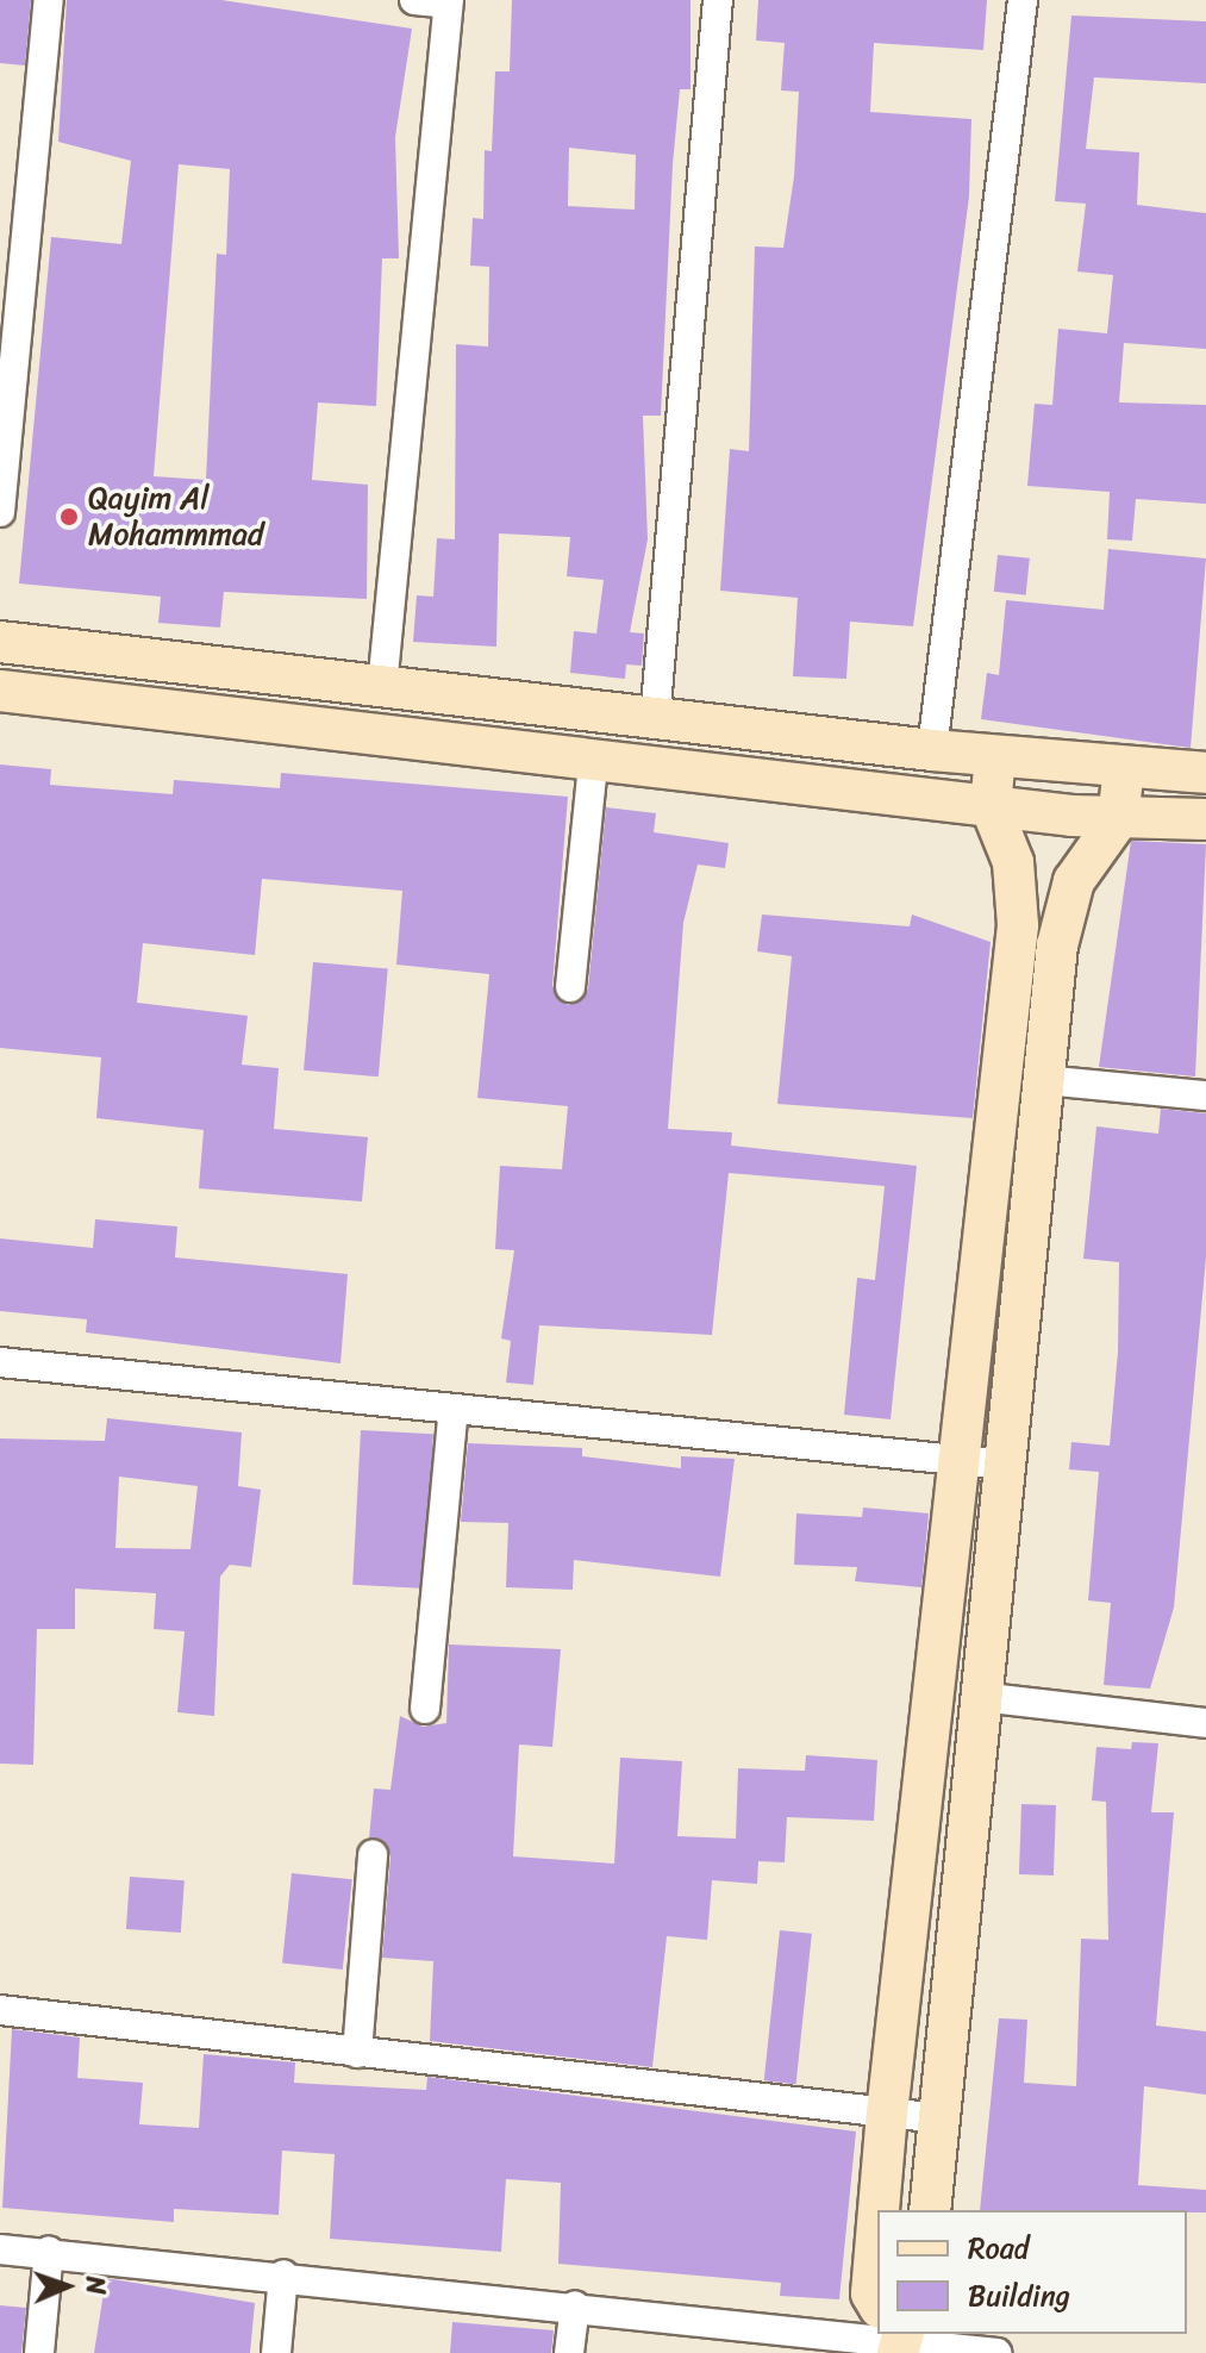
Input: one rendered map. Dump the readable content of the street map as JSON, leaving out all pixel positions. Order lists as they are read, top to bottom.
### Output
{
  "places": ["Qayim Al Mohammmad"],
  "legend": ["Road", "Building"],
  "north": "right"
}
